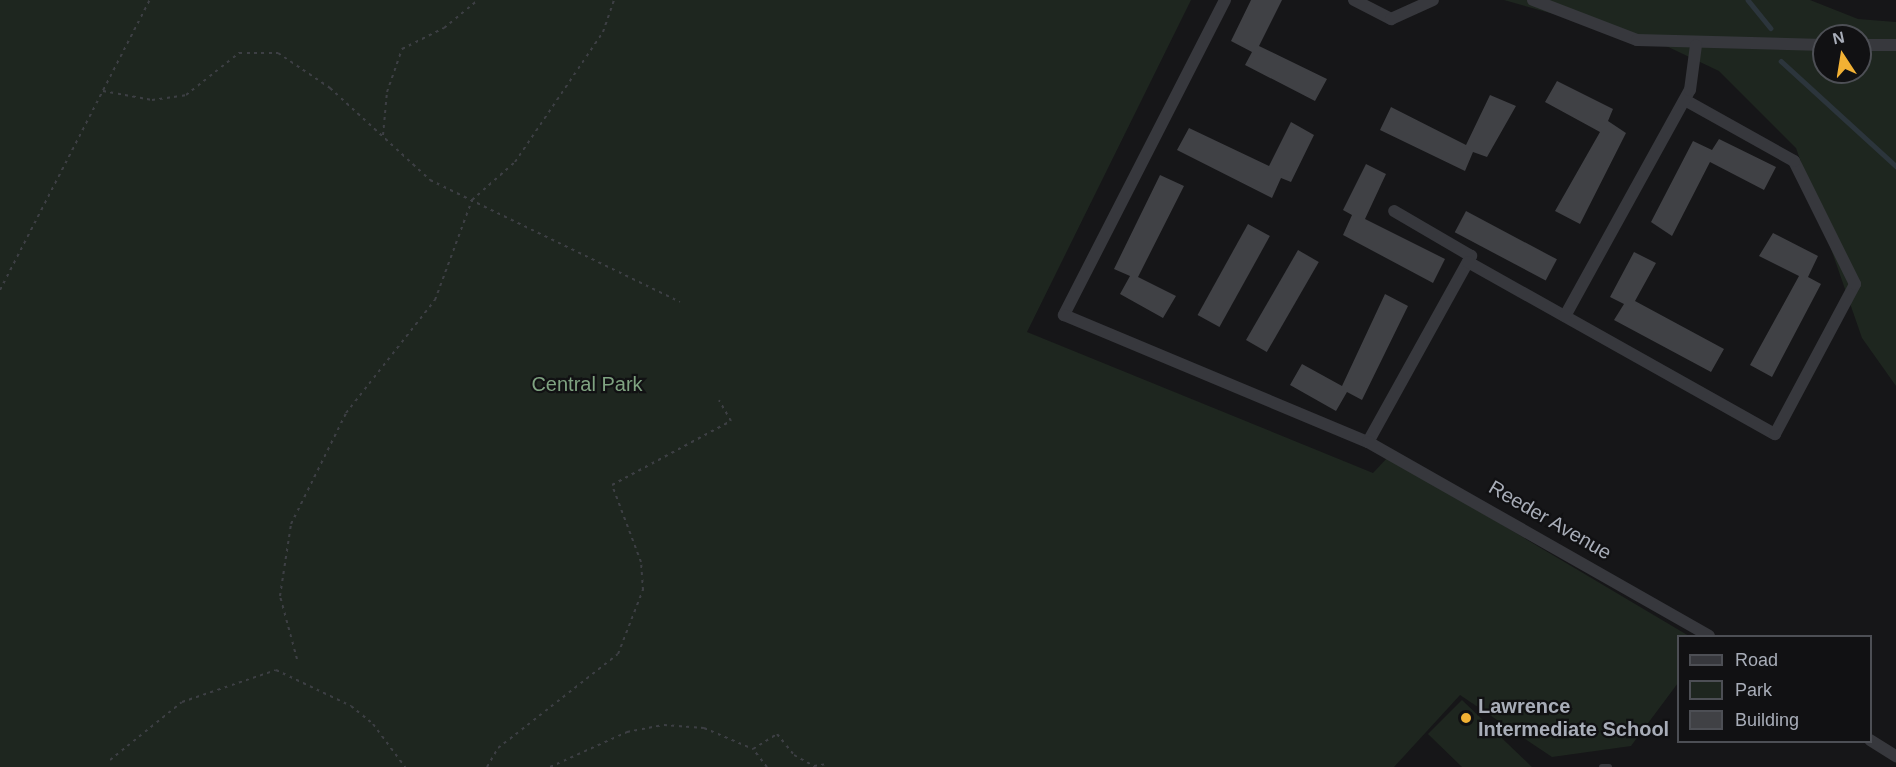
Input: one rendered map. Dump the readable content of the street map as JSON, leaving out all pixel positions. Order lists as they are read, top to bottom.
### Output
{
  "streets": {
    "street": ["Reeder Avenue"]
  },
  "parks": ["Central Park"],
  "places": ["Lawrence Intermediate School"],
  "legend": ["Road", "Park", "Building"],
  "north": "top"
}
